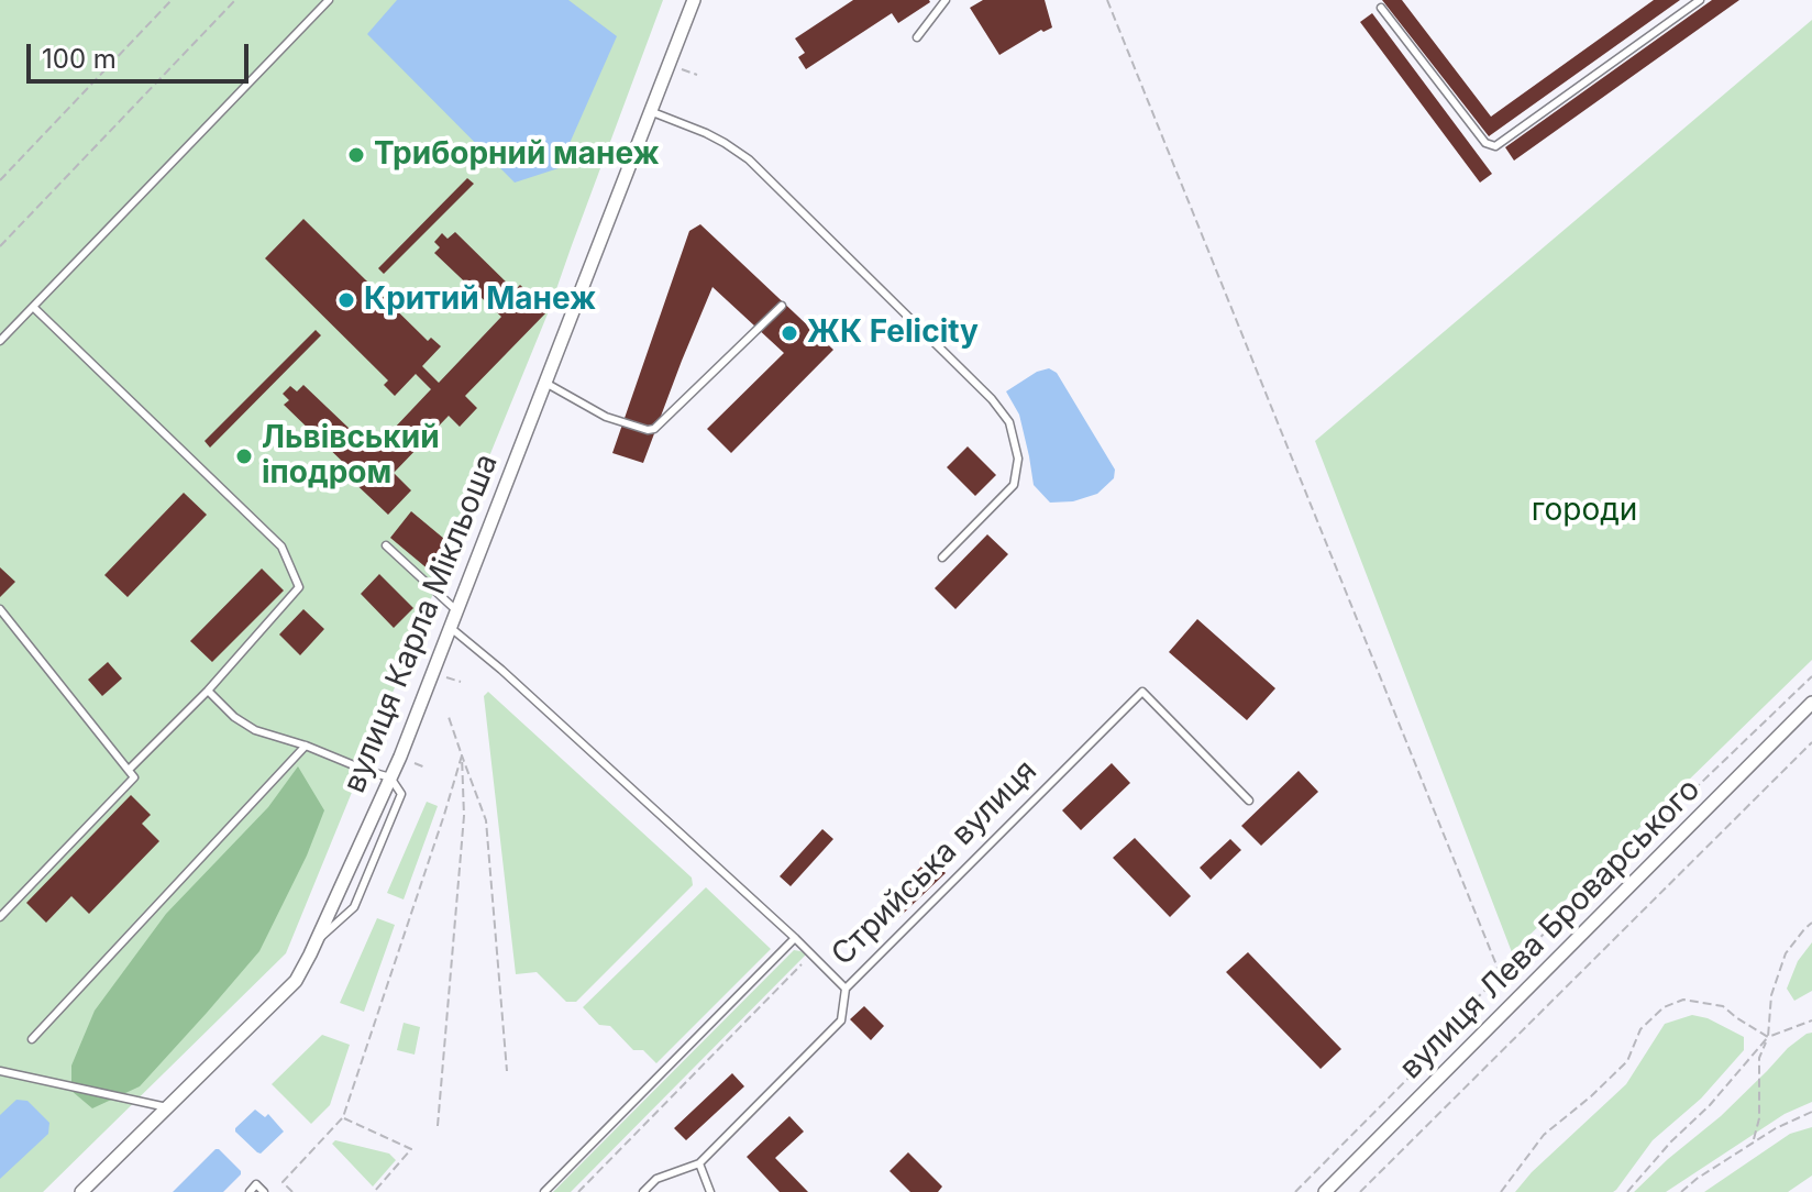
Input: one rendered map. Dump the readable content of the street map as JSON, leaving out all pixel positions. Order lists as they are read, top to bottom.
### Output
{
  "streets": {
    "street": ["вулиця Карла Мікльоша", "вулиця Лева Броварського"],
    "lane": ["Стрийська вулиця"]
  },
  "crossings": [
    ["вулиця Карла Мікльоша", "Стрийська вулиця"]
  ],
  "parks": ["городи"],
  "places": [
    "Триборний манеж",
    "Критий Манеж",
    "ЖК Felicity",
    "Львівський іподром"
  ],
  "scale_bar": "100 m"
}
